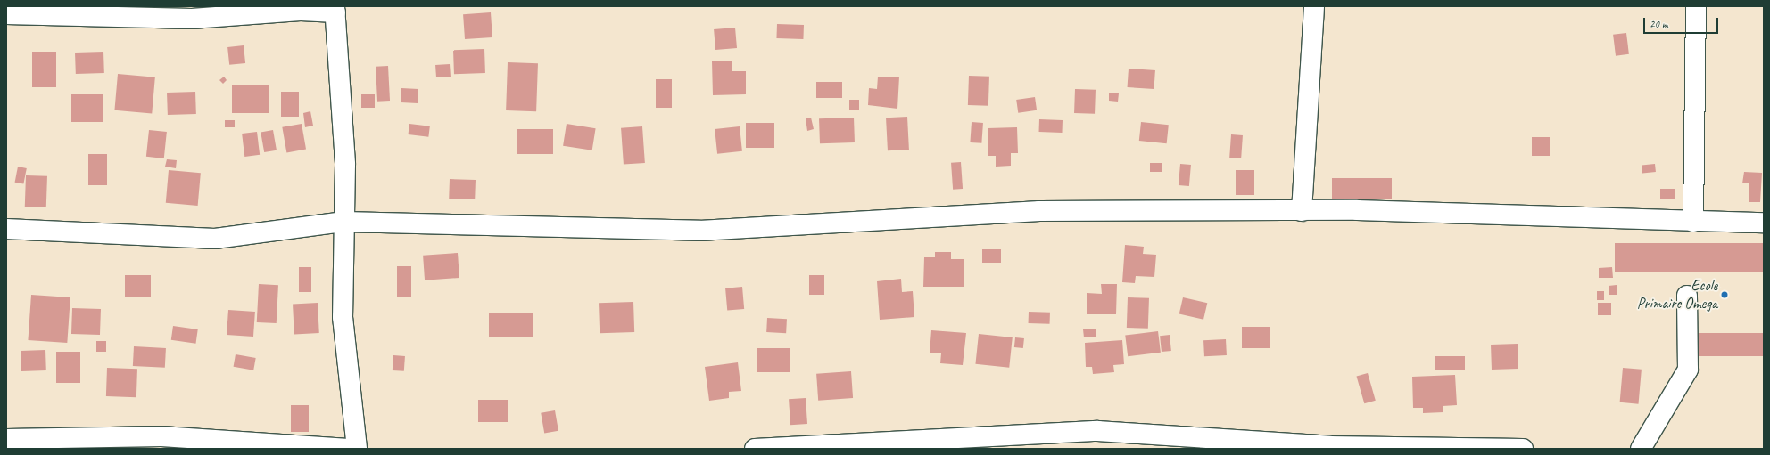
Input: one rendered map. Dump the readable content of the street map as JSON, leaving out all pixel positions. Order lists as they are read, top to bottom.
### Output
{
  "places": ["Ecole Primaire Omega"],
  "scale_bar": "20 m"
}
